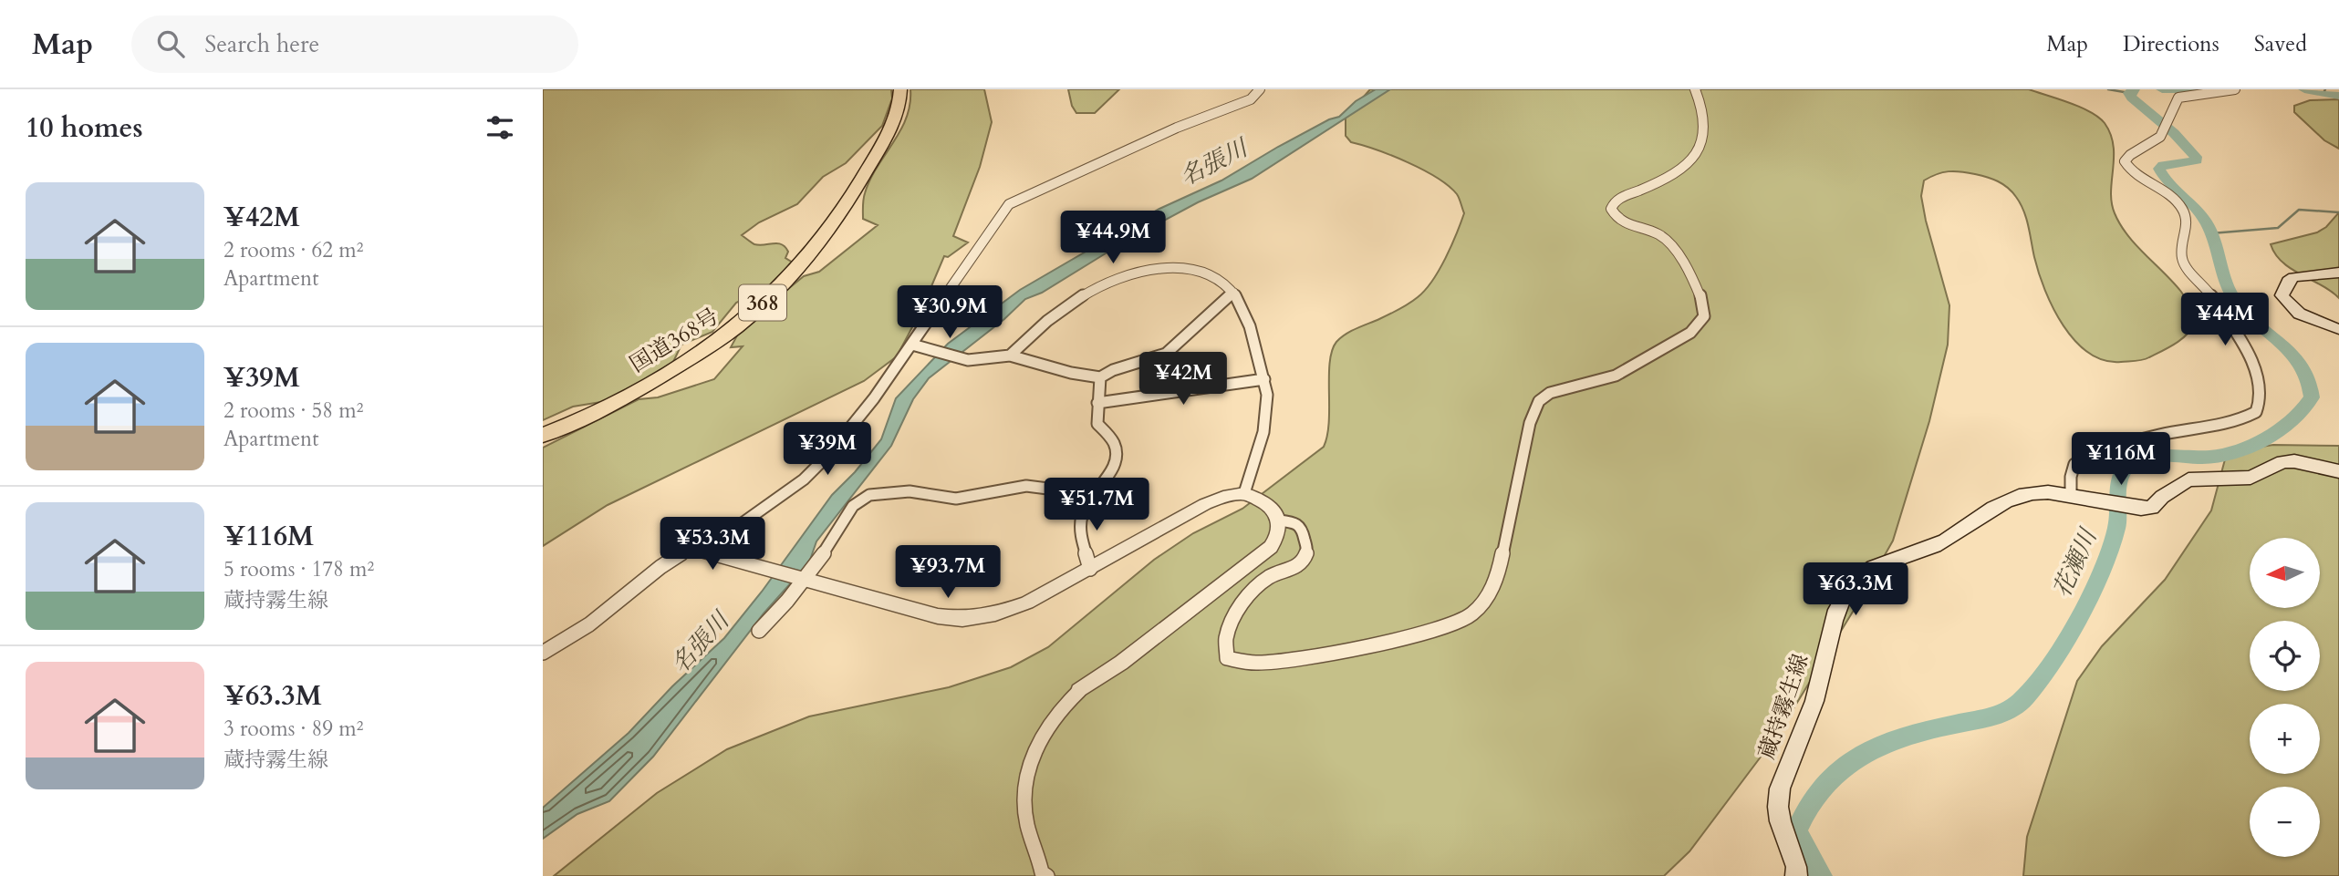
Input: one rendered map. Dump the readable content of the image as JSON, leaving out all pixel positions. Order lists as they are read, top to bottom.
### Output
{
  "streets": {
    "highway": ["368", "国道368号"],
    "main road": ["蔵持霧生線"]
  },
  "water": ["名張川", "花瀬川"],
  "north": "left",
  "page": {
    "header": "Map",
    "search": "Search here",
    "nav": ["Map", "Directions", "Saved"],
    "heading": "10 homes",
    "list": [
      {
        "name": "¥42M",
        "note": "2 rooms · 62 m² · Apartment"
      },
      {
        "name": "¥39M",
        "note": "2 rooms · 58 m² · Apartment"
      },
      {
        "name": "¥116M",
        "note": "5 rooms · 178 m² · 蔵持霧生線"
      },
      {
        "name": "¥63.3M",
        "note": "3 rooms · 89 m² · 蔵持霧生線"
      }
    ],
    "price": [
      "¥44.9M",
      "¥30.9M",
      "¥44M",
      "¥42M",
      "¥39M",
      "¥116M",
      "¥51.7M",
      "¥53.3M",
      "¥93.7M",
      "¥63.3M"
    ],
    "map_buttons": ["+", "−"]
  }
}
